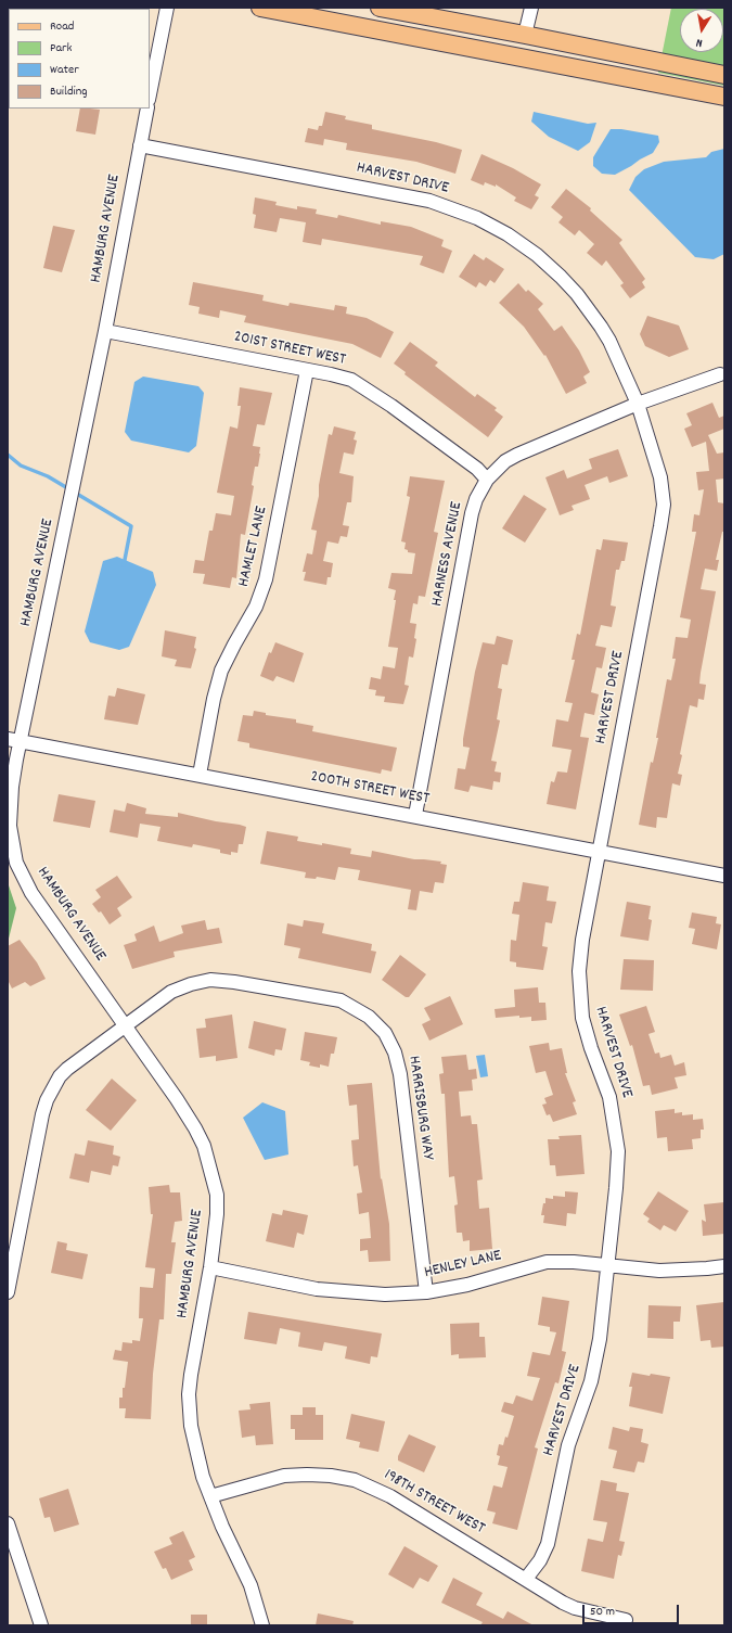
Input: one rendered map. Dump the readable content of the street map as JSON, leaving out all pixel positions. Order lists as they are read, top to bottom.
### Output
{
  "streets": {
    "street": [
      "HARVEST DRIVE",
      "HAMBURG AVENUE",
      "201ST STREET WEST",
      "HAMLET LANE",
      "HARNESS AVENUE",
      "200TH STREET WEST",
      "HARRISBURG WAY",
      "HENLEY LANE",
      "198TH STREET WEST"
    ]
  },
  "crossings": [
    ["HARVEST DRIVE", "HAMBURG AVENUE"],
    ["HARVEST DRIVE", "HARNESS AVENUE"],
    ["HARVEST DRIVE", "200TH STREET WEST"],
    ["HARVEST DRIVE", "HENLEY LANE"],
    ["HARVEST DRIVE", "198TH STREET WEST"],
    ["HAMBURG AVENUE", "201ST STREET WEST"],
    ["HAMBURG AVENUE", "200TH STREET WEST"],
    ["HAMBURG AVENUE", "HARRISBURG WAY"],
    ["HAMBURG AVENUE", "HENLEY LANE"],
    ["HAMBURG AVENUE", "198TH STREET WEST"],
    ["201ST STREET WEST", "HAMLET LANE"],
    ["201ST STREET WEST", "HARNESS AVENUE"],
    ["HAMLET LANE", "200TH STREET WEST"],
    ["HARNESS AVENUE", "200TH STREET WEST"],
    ["HARRISBURG WAY", "HENLEY LANE"]
  ],
  "legend": [
    "Road",
    "Park",
    "Water",
    "Building"
  ],
  "scale_bar": "50 m",
  "north": "bottom"
}
